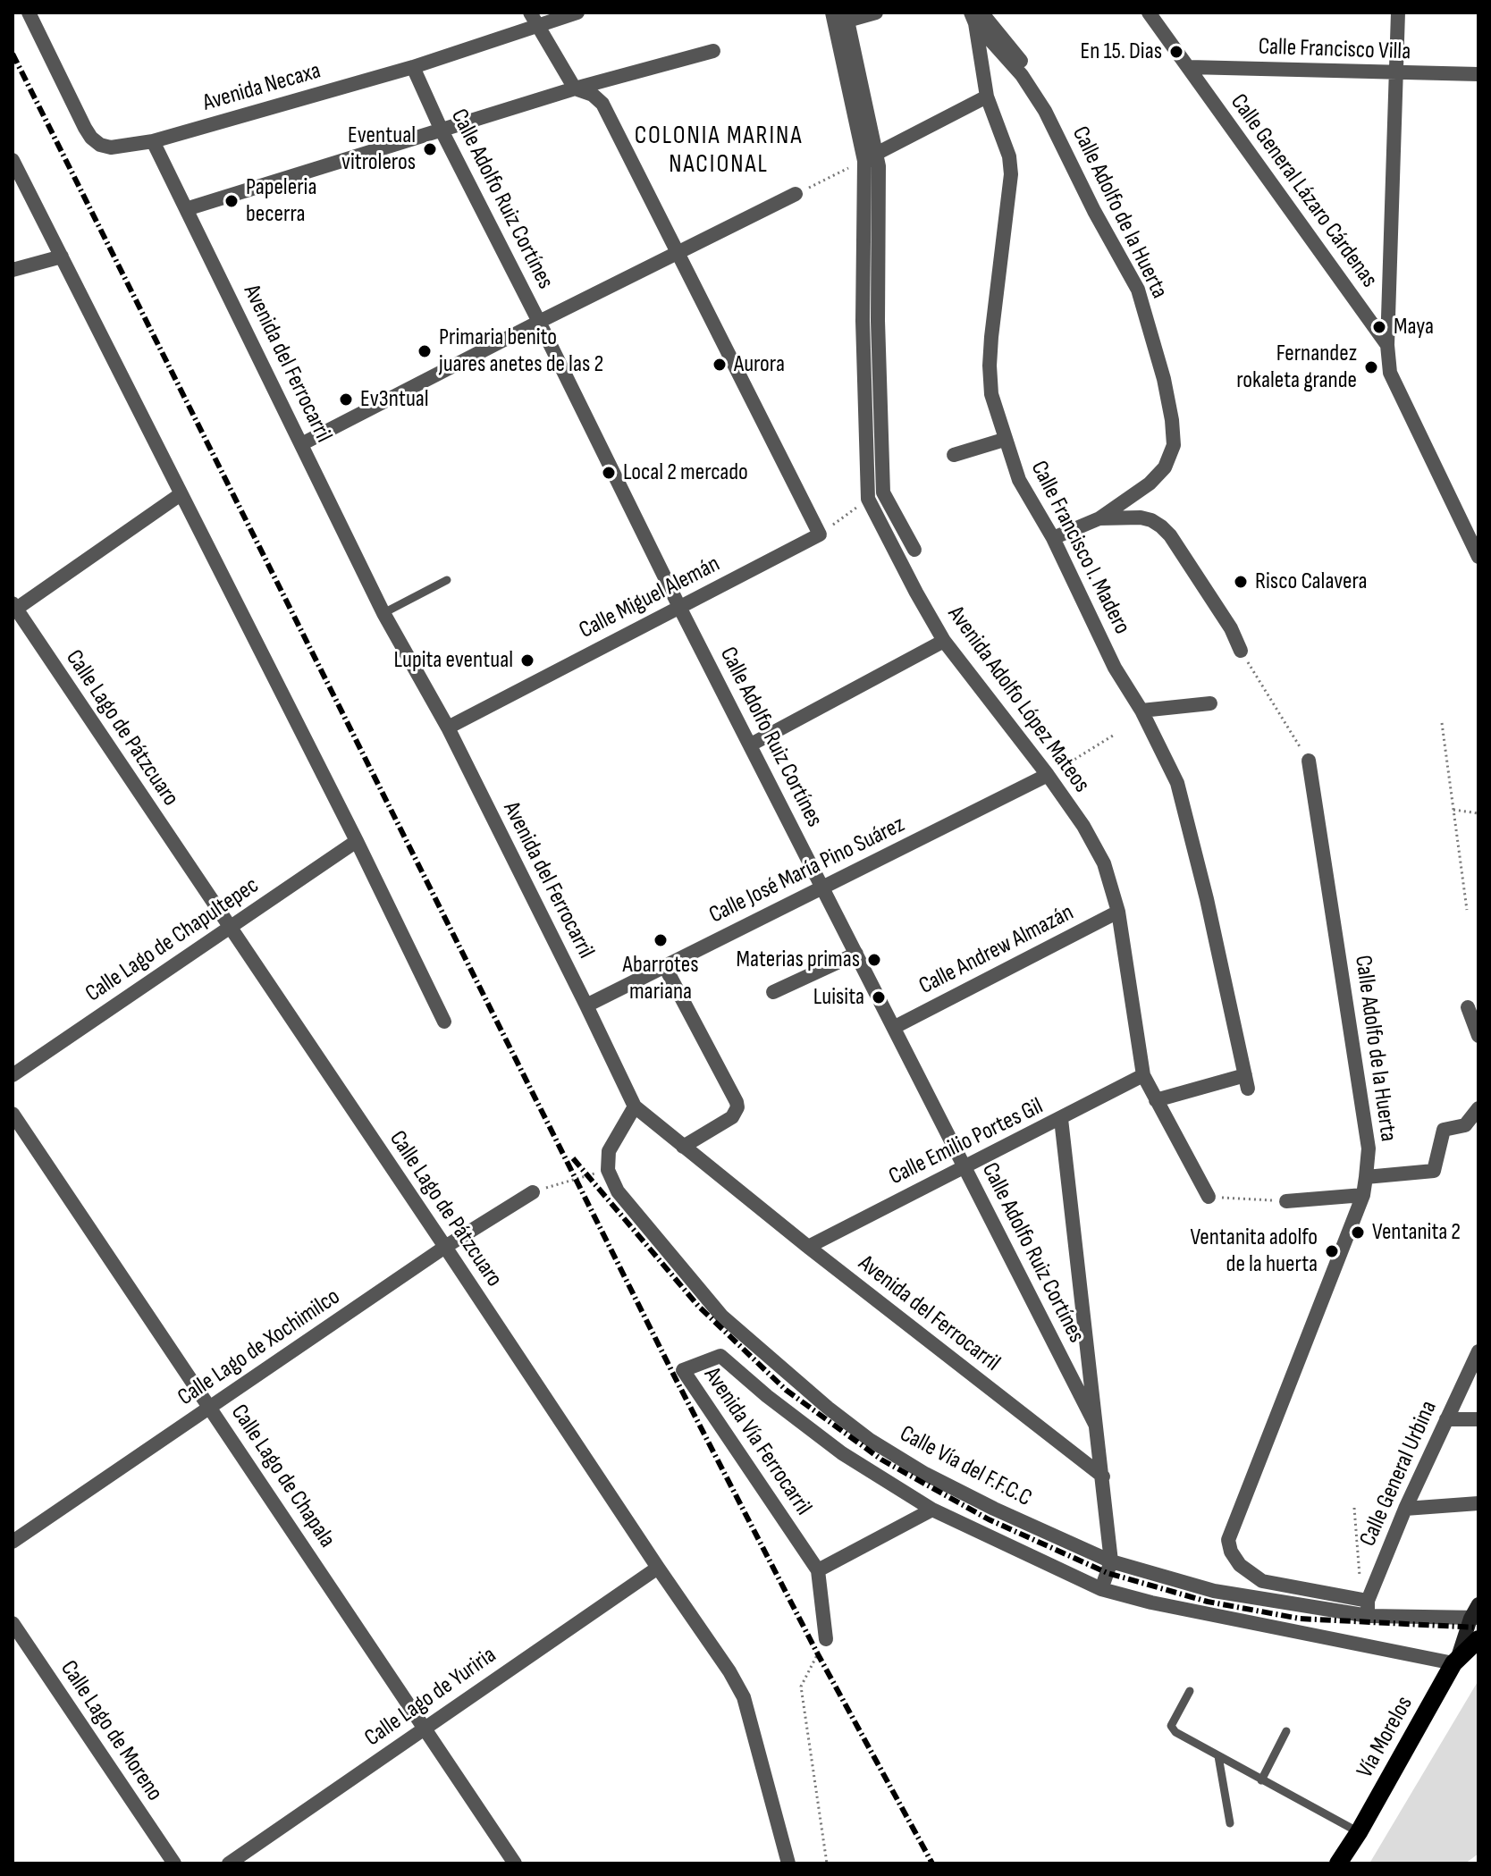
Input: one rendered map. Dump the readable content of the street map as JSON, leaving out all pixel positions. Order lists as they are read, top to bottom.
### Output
{
  "streets": {
    "main road": ["Vía Morelos"],
    "street": [
      "Calle Francisco Villa",
      "Avenida Necaxa",
      "Calle General Lázaro Cárdenas",
      "Calle Adolfo Ruiz Cortínes",
      "Calle Adolfo de la Huerta",
      "Avenida del Ferrocarril",
      "Calle Francisco I. Madero",
      "Calle Miguel Alemán",
      "Avenida Adolfo López Mateos",
      "Calle Lago de Pátzcuaro",
      "Calle José María Pino Suárez",
      "Calle Lago de Chapultepec",
      "Calle Andrew Almazán",
      "Calle Emilio Portes Gil",
      "Calle Lago de Xochimilco",
      "Avenida Vía Ferrocarril",
      "Calle Vía del F.F.C.C",
      "Calle General Urbina",
      "Calle Lago de Chapala",
      "Calle Lago de Yuriria",
      "Calle Lago de Moreno"
    ]
  },
  "crossings": [
    ["Calle Francisco Villa", "Calle General Lázaro Cárdenas"],
    ["Avenida Necaxa", "Calle Adolfo Ruiz Cortínes"],
    ["Avenida Necaxa", "Avenida del Ferrocarril"],
    ["Calle Adolfo Ruiz Cortínes", "Calle Miguel Alemán"],
    ["Calle Adolfo Ruiz Cortínes", "Calle José María Pino Suárez"],
    ["Calle Adolfo Ruiz Cortínes", "Calle Andrew Almazán"],
    ["Calle Adolfo Ruiz Cortínes", "Calle Emilio Portes Gil"],
    ["Calle Adolfo de la Huerta", "Calle Francisco I. Madero"],
    ["Calle Adolfo de la Huerta", "Calle Vía del F.F.C.C"],
    ["Calle Adolfo de la Huerta", "Calle General Urbina"],
    ["Avenida del Ferrocarril", "Calle Miguel Alemán"],
    ["Avenida del Ferrocarril", "Calle José María Pino Suárez"],
    ["Avenida del Ferrocarril", "Calle Emilio Portes Gil"],
    ["Calle Francisco I. Madero", "Avenida Adolfo López Mateos"],
    ["Avenida Adolfo López Mateos", "Calle José María Pino Suárez"],
    ["Avenida Adolfo López Mateos", "Calle Andrew Almazán"],
    ["Avenida Adolfo López Mateos", "Calle Emilio Portes Gil"],
    ["Calle Lago de Pátzcuaro", "Calle Lago de Chapultepec"],
    ["Calle Lago de Pátzcuaro", "Calle Lago de Xochimilco"],
    ["Calle Lago de Pátzcuaro", "Calle Lago de Yuriria"],
    ["Calle Lago de Xochimilco", "Calle Lago de Chapala"],
    ["Calle Vía del F.F.C.C", "Calle General Urbina"],
    ["Calle Lago de Chapala", "Calle Lago de Yuriria"]
  ],
  "districts": ["COLONIA MARINA NACIONAL"],
  "places": [
    "En 15. Dias",
    "Eventual vitroleros",
    "Papeleria becerra",
    "Maya",
    "Primaria benito juares anetes de las 2",
    "Aurora",
    "Fernandez rokaleta grande",
    "Ev3ntual",
    "Local 2 mercado",
    "Risco Calavera",
    "Lupita eventual",
    "Abarrotes mariana",
    "Materias primas",
    "Luisita",
    "Ventanita 2",
    "Ventanita adolfo de la huerta"
  ]
}
